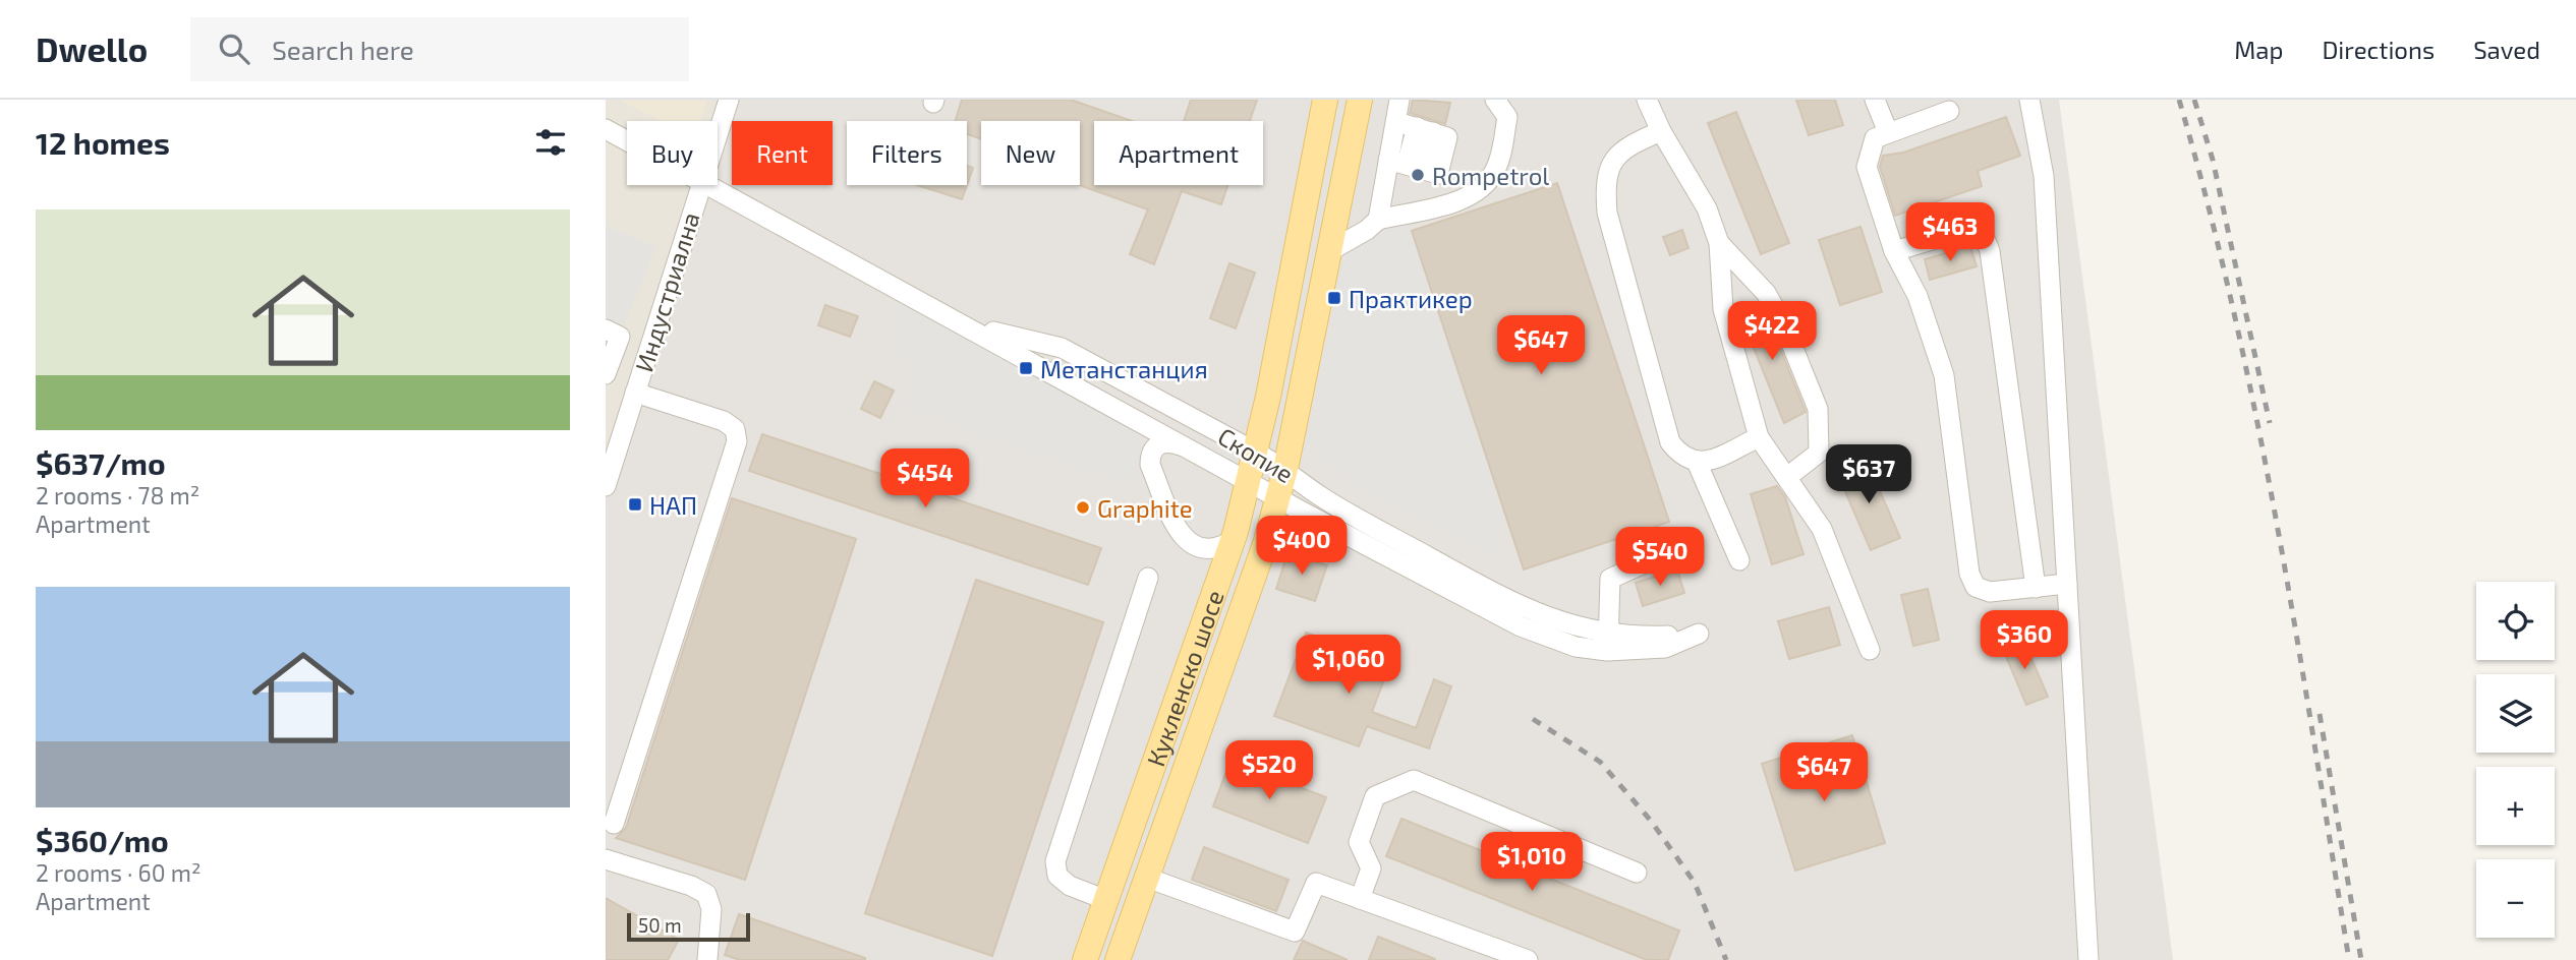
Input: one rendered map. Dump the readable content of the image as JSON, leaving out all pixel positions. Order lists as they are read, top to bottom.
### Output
{
  "streets": {
    "main road": ["Кукленско шосе"],
    "street": ["Индустриална", "Скопие"]
  },
  "crossings": [
    ["Скопие", "Кукленско шосе"]
  ],
  "places": {
    "other": ["Rompetrol", "Graphite"],
    "transit": ["Практикер", "Метанстанция", "НАП"]
  },
  "scale_bar": "50 m",
  "page": {
    "header": "Dwello",
    "search": "Search here",
    "nav": ["Map", "Directions", "Saved"],
    "heading": "12 homes",
    "chip": [
      "Buy",
      "Rent",
      "Filters",
      "New",
      "Apartment"
    ],
    "list": [
      {
        "name": "$637/mo",
        "note": "2 rooms · 78 m² · Apartment"
      },
      {
        "name": "$360/mo",
        "note": "2 rooms · 60 m² · Apartment"
      }
    ],
    "price": [
      "$463",
      "$422",
      "$647",
      "$637",
      "$454",
      "$400",
      "$540",
      "$360",
      "$1,060",
      "$520",
      "$647",
      "$1,010"
    ],
    "map_buttons": ["+", "−"],
    "scale": "50 m"
  }
}
